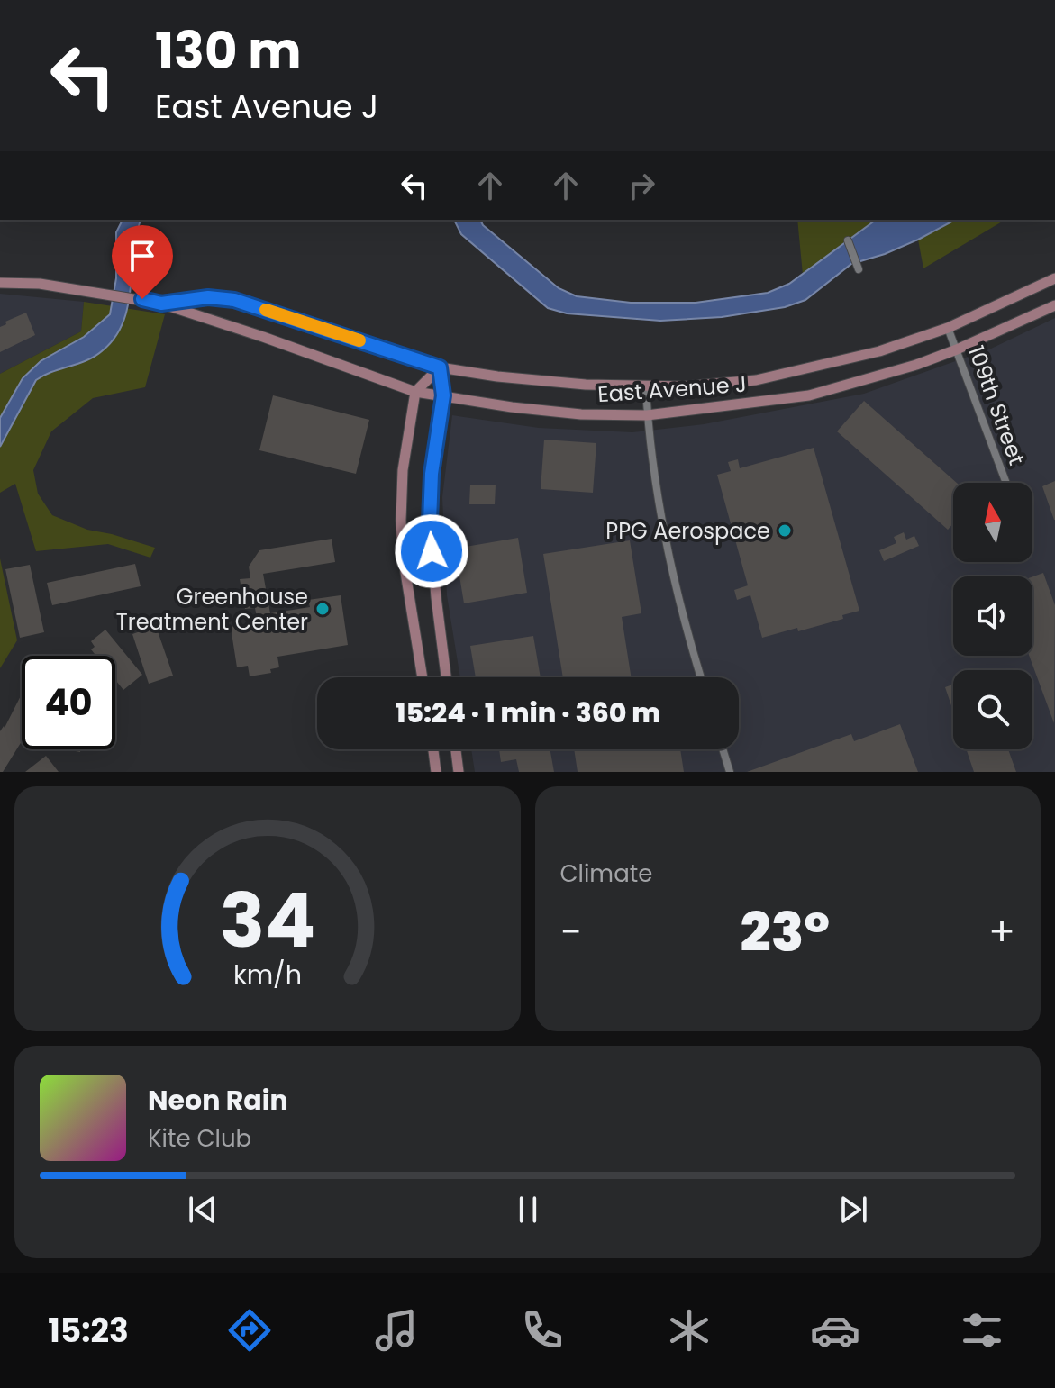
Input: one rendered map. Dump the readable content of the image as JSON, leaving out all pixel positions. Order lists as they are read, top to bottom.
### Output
{
  "streets": {
    "street": ["East Avenue J", "109th Street"]
  },
  "crossings": [
    ["East Avenue J", "109th Street"]
  ],
  "places": ["PPG Aerospace", "Greenhouse Treatment Center"],
  "north": "top",
  "page": {
    "turn": ["130 m", "East Avenue J"],
    "limit": "40",
    "trip": "15:24 · 1 min · 360 m",
    "tile": "Climate",
    "heat": ["−", "23°", "+"],
    "song": ["Neon Rain", "Kite Club"],
    "tabs": "15:23",
    "gauge": ["34", "km/h"]
  }
}
